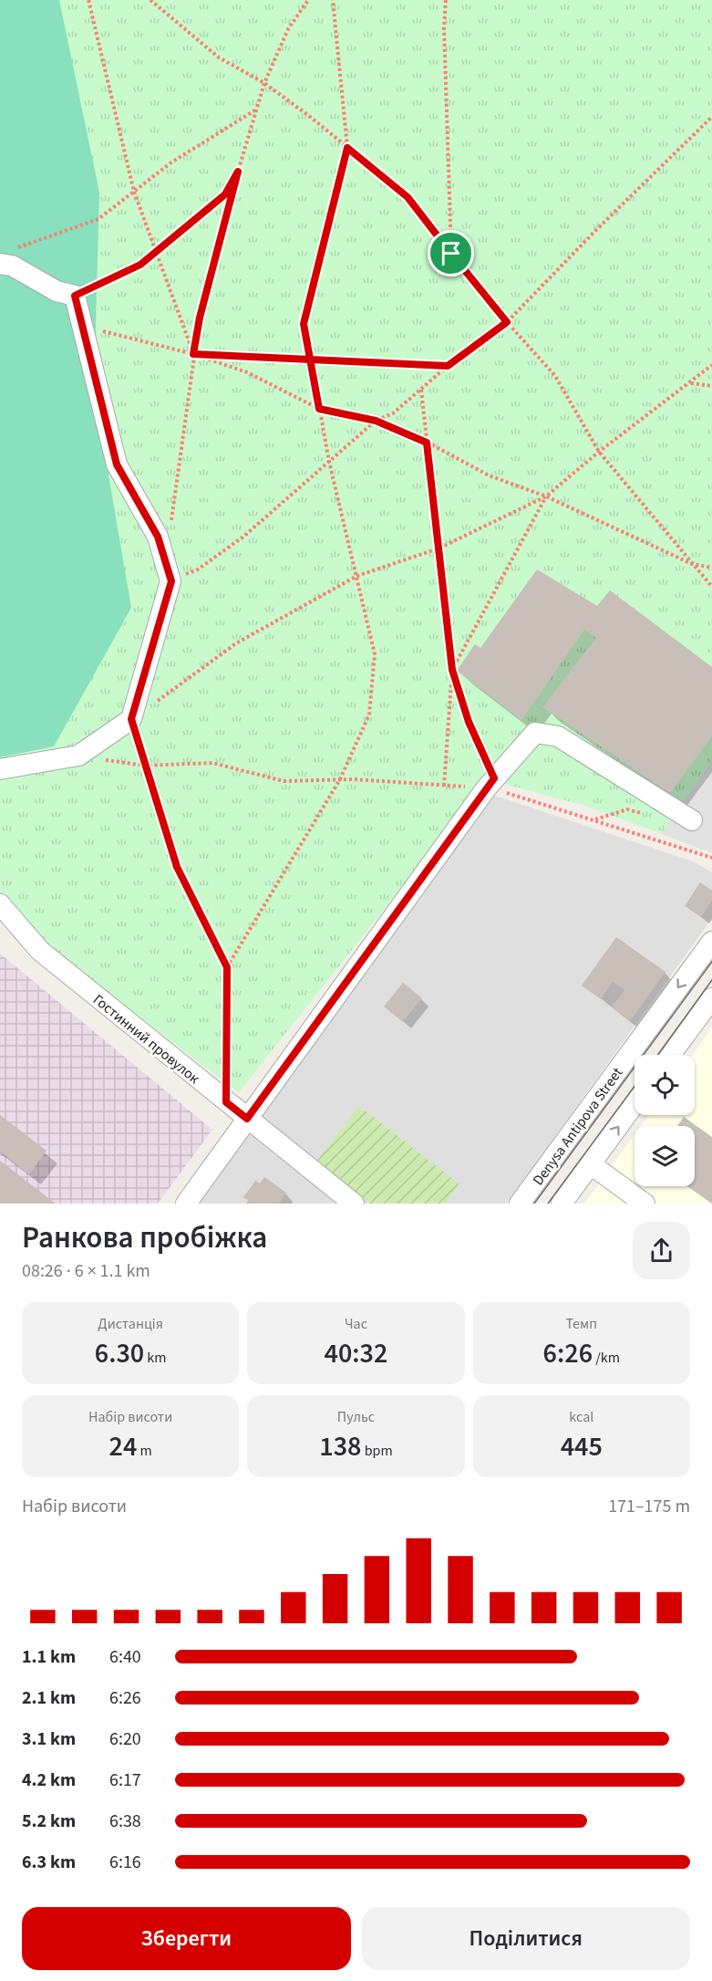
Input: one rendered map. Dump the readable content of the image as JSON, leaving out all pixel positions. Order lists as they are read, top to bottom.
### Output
{
  "streets": {
    "street": ["Гостинний провулок", "Denysa Antipova Street"]
  },
  "page": {
    "heading": ["Ранкова пробіжка", "08:26 · 6 × 1.1 km"],
    "stats": [
      ["Дистанція", "6.30 km"],
      ["Час", "40:32"],
      ["Темп", "6:26 /km"],
      ["Набір висоти", "24 m"],
      ["Пульс", "138 bpm"],
      ["kcal", "445"]
    ],
    "chart": ["Набір висоти", "171–175 m"],
    "list": [
      {
        "name": "1.1 km",
        "note": "6:40"
      },
      {
        "name": "2.1 km",
        "note": "6:26"
      },
      {
        "name": "3.1 km",
        "note": "6:20"
      },
      {
        "name": "4.2 km",
        "note": "6:17"
      },
      {
        "name": "5.2 km",
        "note": "6:38"
      },
      {
        "name": "6.3 km",
        "note": "6:16"
      }
    ],
    "buttons": ["Зберегти", "Поділитися"]
  }
}
